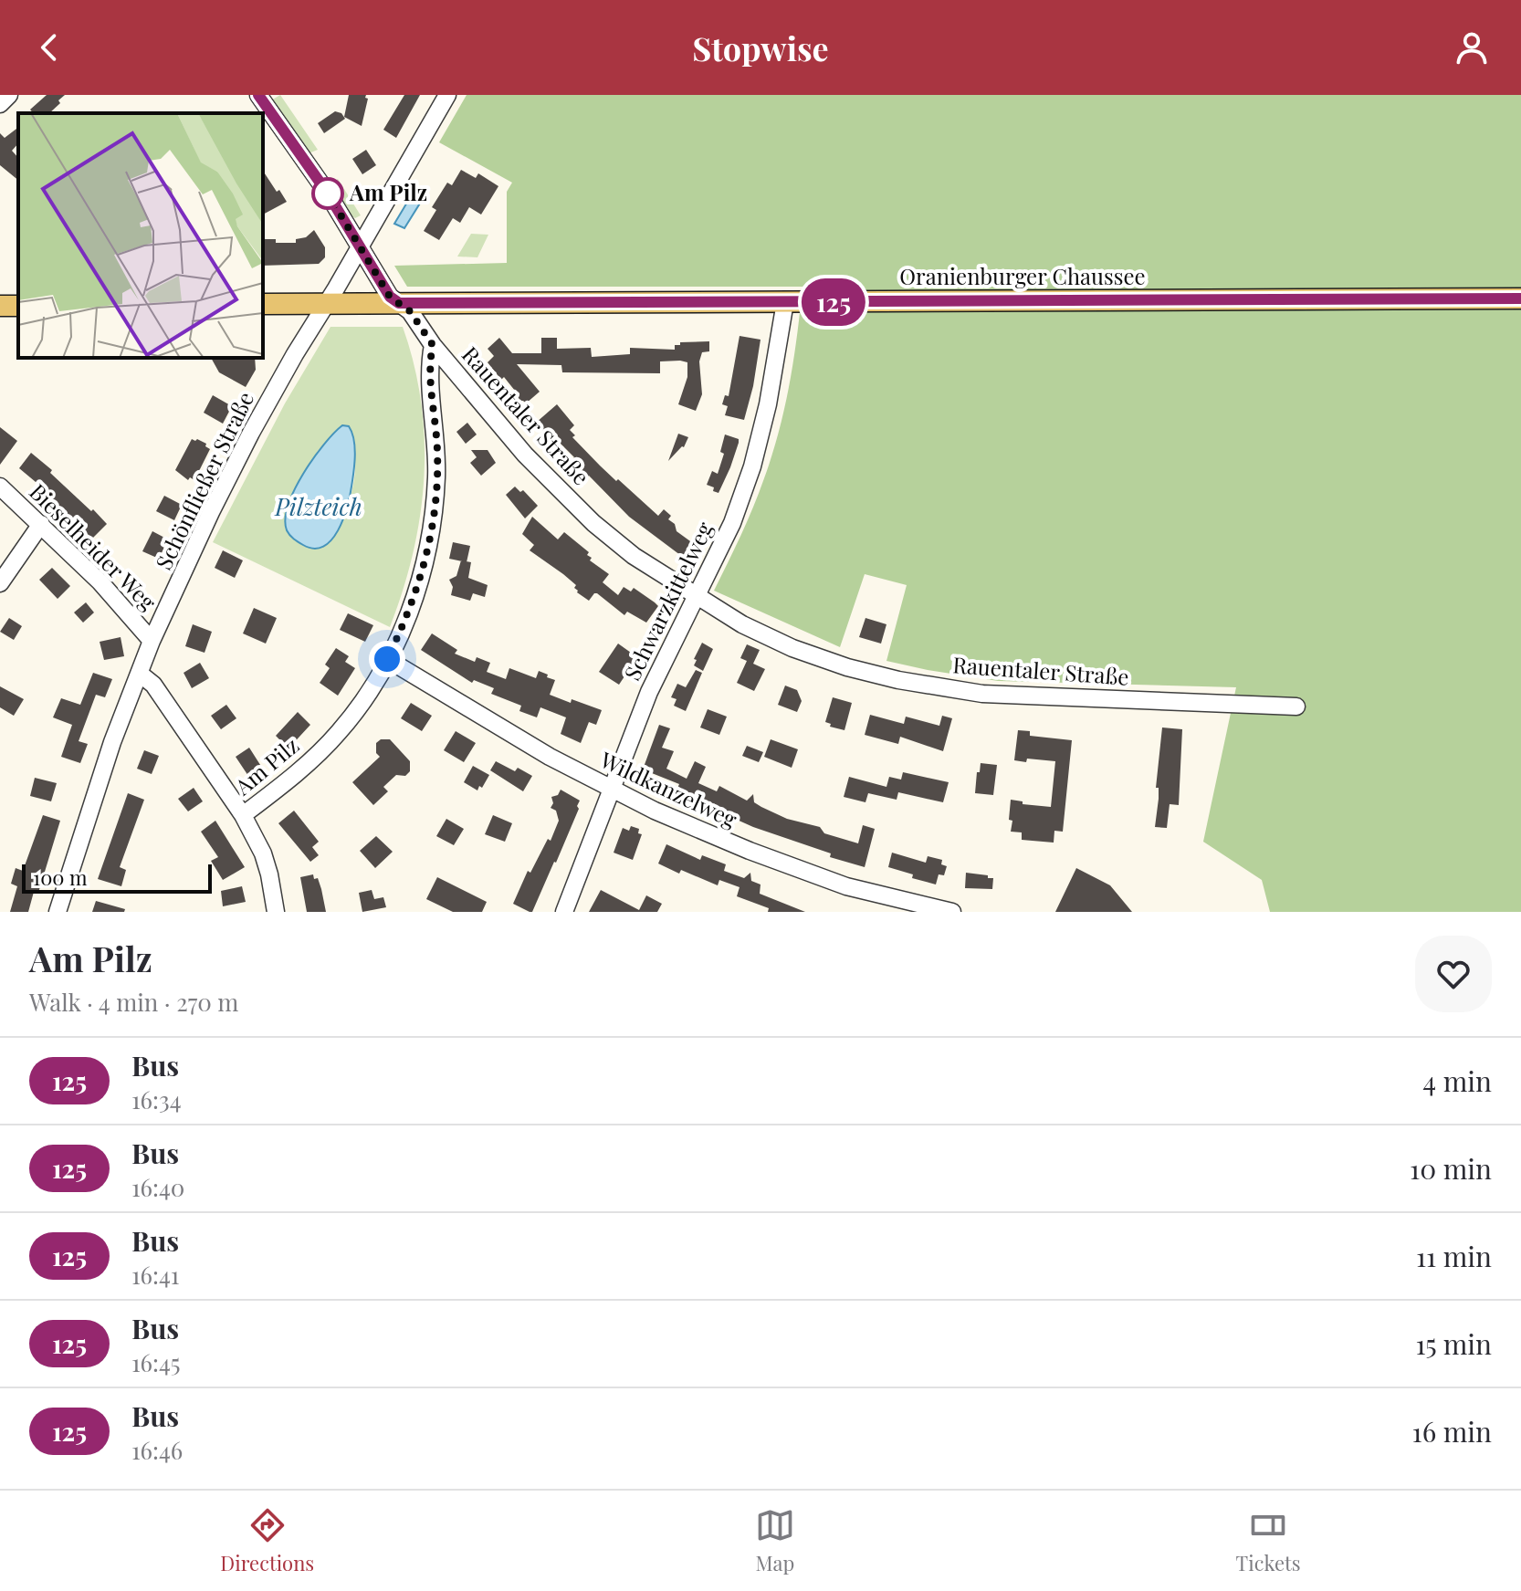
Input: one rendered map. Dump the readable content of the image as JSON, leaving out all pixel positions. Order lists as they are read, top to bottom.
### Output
{
  "streets": {
    "main road": ["Oranienburger Chaussee"],
    "street": [
      "Rauentaler Straße",
      "Schönfließer Straße",
      "Bieselheider Weg",
      "Schwarzkittelweg",
      "Am Pilz",
      "Wildkanzelweg"
    ]
  },
  "crossings": [
    ["Oranienburger Chaussee", "Rauentaler Straße"],
    ["Oranienburger Chaussee", "Schönfließer Straße"],
    ["Oranienburger Chaussee", "Schwarzkittelweg"],
    ["Rauentaler Straße", "Schönfließer Straße"],
    ["Rauentaler Straße", "Schwarzkittelweg"],
    ["Rauentaler Straße", "Am Pilz"],
    ["Schönfließer Straße", "Bieselheider Weg"],
    ["Schwarzkittelweg", "Wildkanzelweg"],
    ["Am Pilz", "Wildkanzelweg"]
  ],
  "water": ["Pilzteich"],
  "places": ["Am Pilz"],
  "lines": ["bus line 125"],
  "scale_bar": "100 m",
  "page": {
    "header": "Stopwise",
    "on_map": "125",
    "scale": "100 m",
    "heading": ["Am Pilz", "Walk · 4 min · 270 m"],
    "list": [
      {
        "mark": "125",
        "name": "Bus",
        "note": "16:34",
        "value": "4 min"
      },
      {
        "mark": "125",
        "name": "Bus",
        "note": "16:40",
        "value": "10 min"
      },
      {
        "mark": "125",
        "name": "Bus",
        "note": "16:41",
        "value": "11 min"
      },
      {
        "mark": "125",
        "name": "Bus",
        "note": "16:45",
        "value": "15 min"
      },
      {
        "mark": "125",
        "name": "Bus",
        "note": "16:46",
        "value": "16 min"
      }
    ],
    "tabs": ["Directions", "Map", "Tickets"]
  }
}
